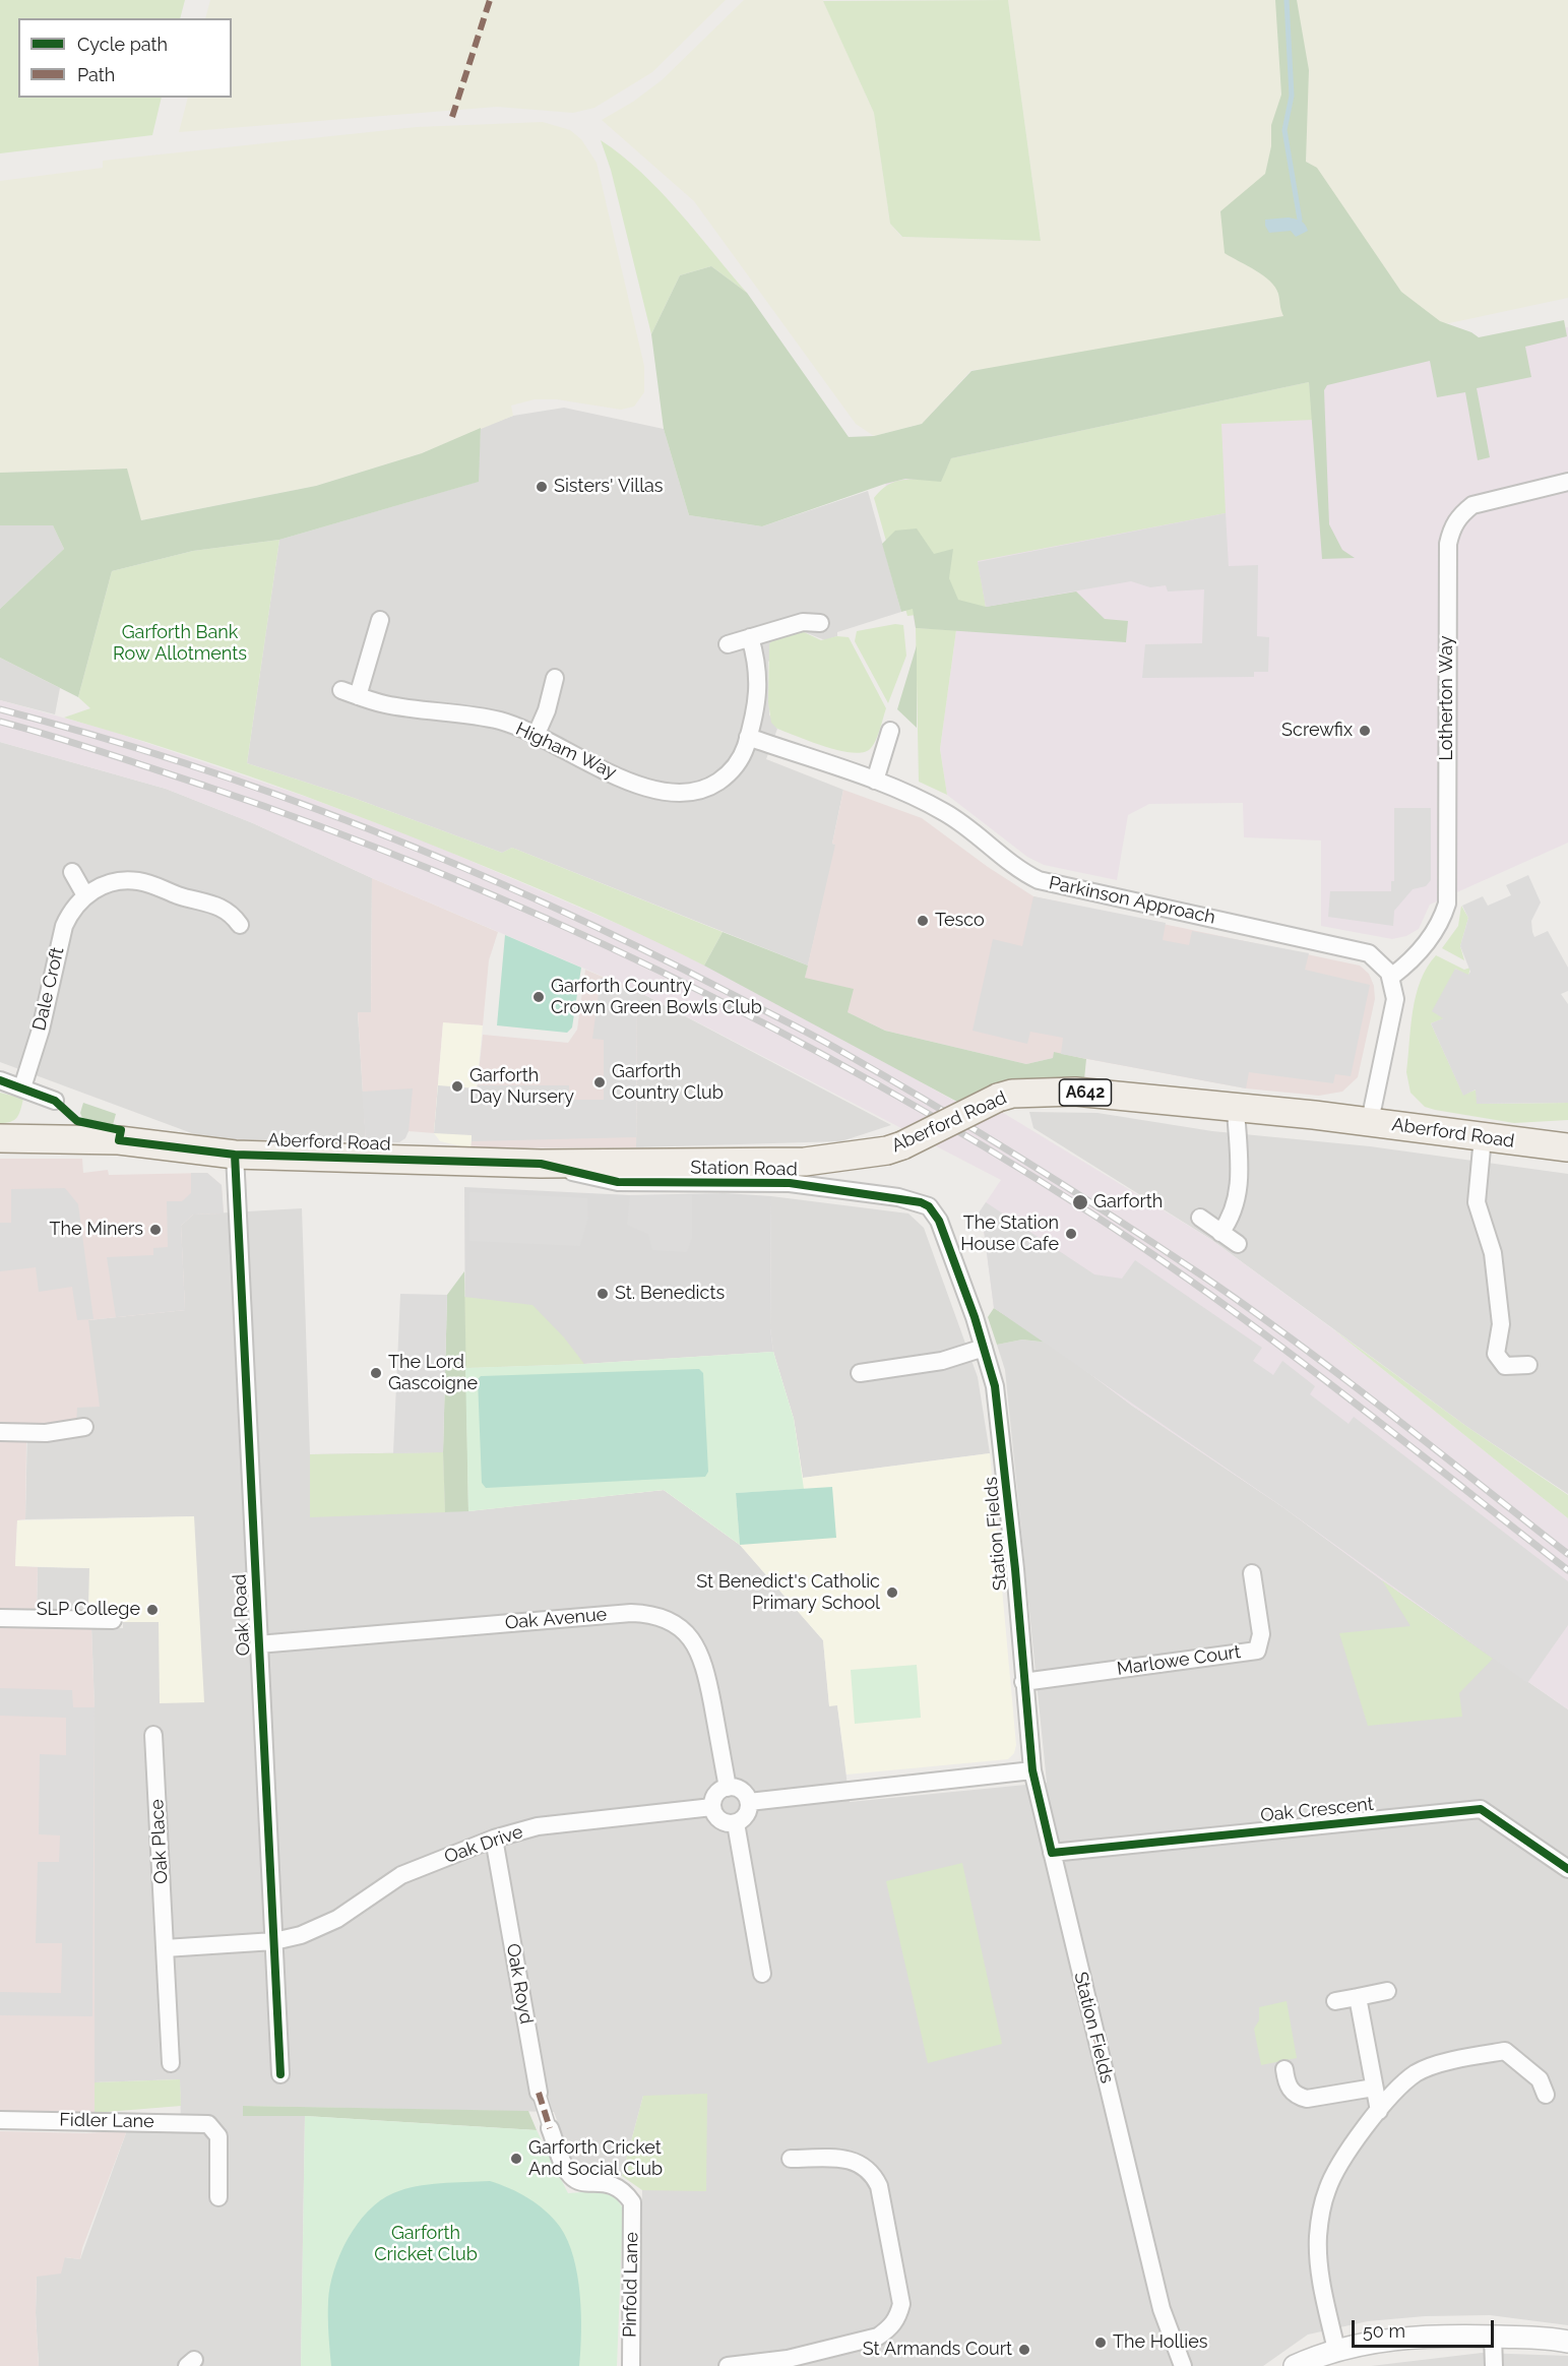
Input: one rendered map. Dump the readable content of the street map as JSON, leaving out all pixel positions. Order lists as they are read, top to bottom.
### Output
{
  "streets": {
    "main road": ["A642", "Aberford Road"],
    "street": [
      "Lotherton Way",
      "Higham Way",
      "Parkinson Approach",
      "Dale Croft",
      "Station Road",
      "Station Fields",
      "Oak Road",
      "Oak Avenue",
      "Marlowe Court",
      "Oak Crescent",
      "Oak Place",
      "Oak Drive",
      "Oak Royd",
      "Fidler Lane",
      "Pinfold Lane"
    ]
  },
  "crossings": [
    ["Lotherton Way", "Parkinson Approach"],
    ["Higham Way", "Parkinson Approach"],
    ["Aberford Road", "Station Road"],
    ["Aberford Road", "Oak Road"],
    ["Station Road", "Station Fields"],
    ["Station Fields", "Marlowe Court"],
    ["Station Fields", "Oak Crescent"],
    ["Oak Road", "Oak Avenue"],
    ["Oak Road", "Oak Drive"],
    ["Oak Avenue", "Oak Drive"],
    ["Oak Drive", "Oak Royd"],
    ["Oak Royd", "Pinfold Lane"]
  ],
  "parks": ["Garforth Bank Row Allotments", "Garforth Cricket Club"],
  "places": [
    "Sisters' Villas",
    "Screwfix",
    "Tesco",
    "Garforth Country Crown Green Bowls Club",
    "Garforth Country Club",
    "Garforth Day Nursery",
    "Garforth",
    "The Miners",
    "The Station House Cafe",
    "St. Benedicts",
    "The Lord Gascoigne",
    "St Benedict's Catholic Primary School",
    "SLP College",
    "Garforth Cricket And Social Club",
    "The Hollies",
    "St Armands Court"
  ],
  "legend": ["Cycle path", "Path"],
  "scale_bar": "50 m"
}
